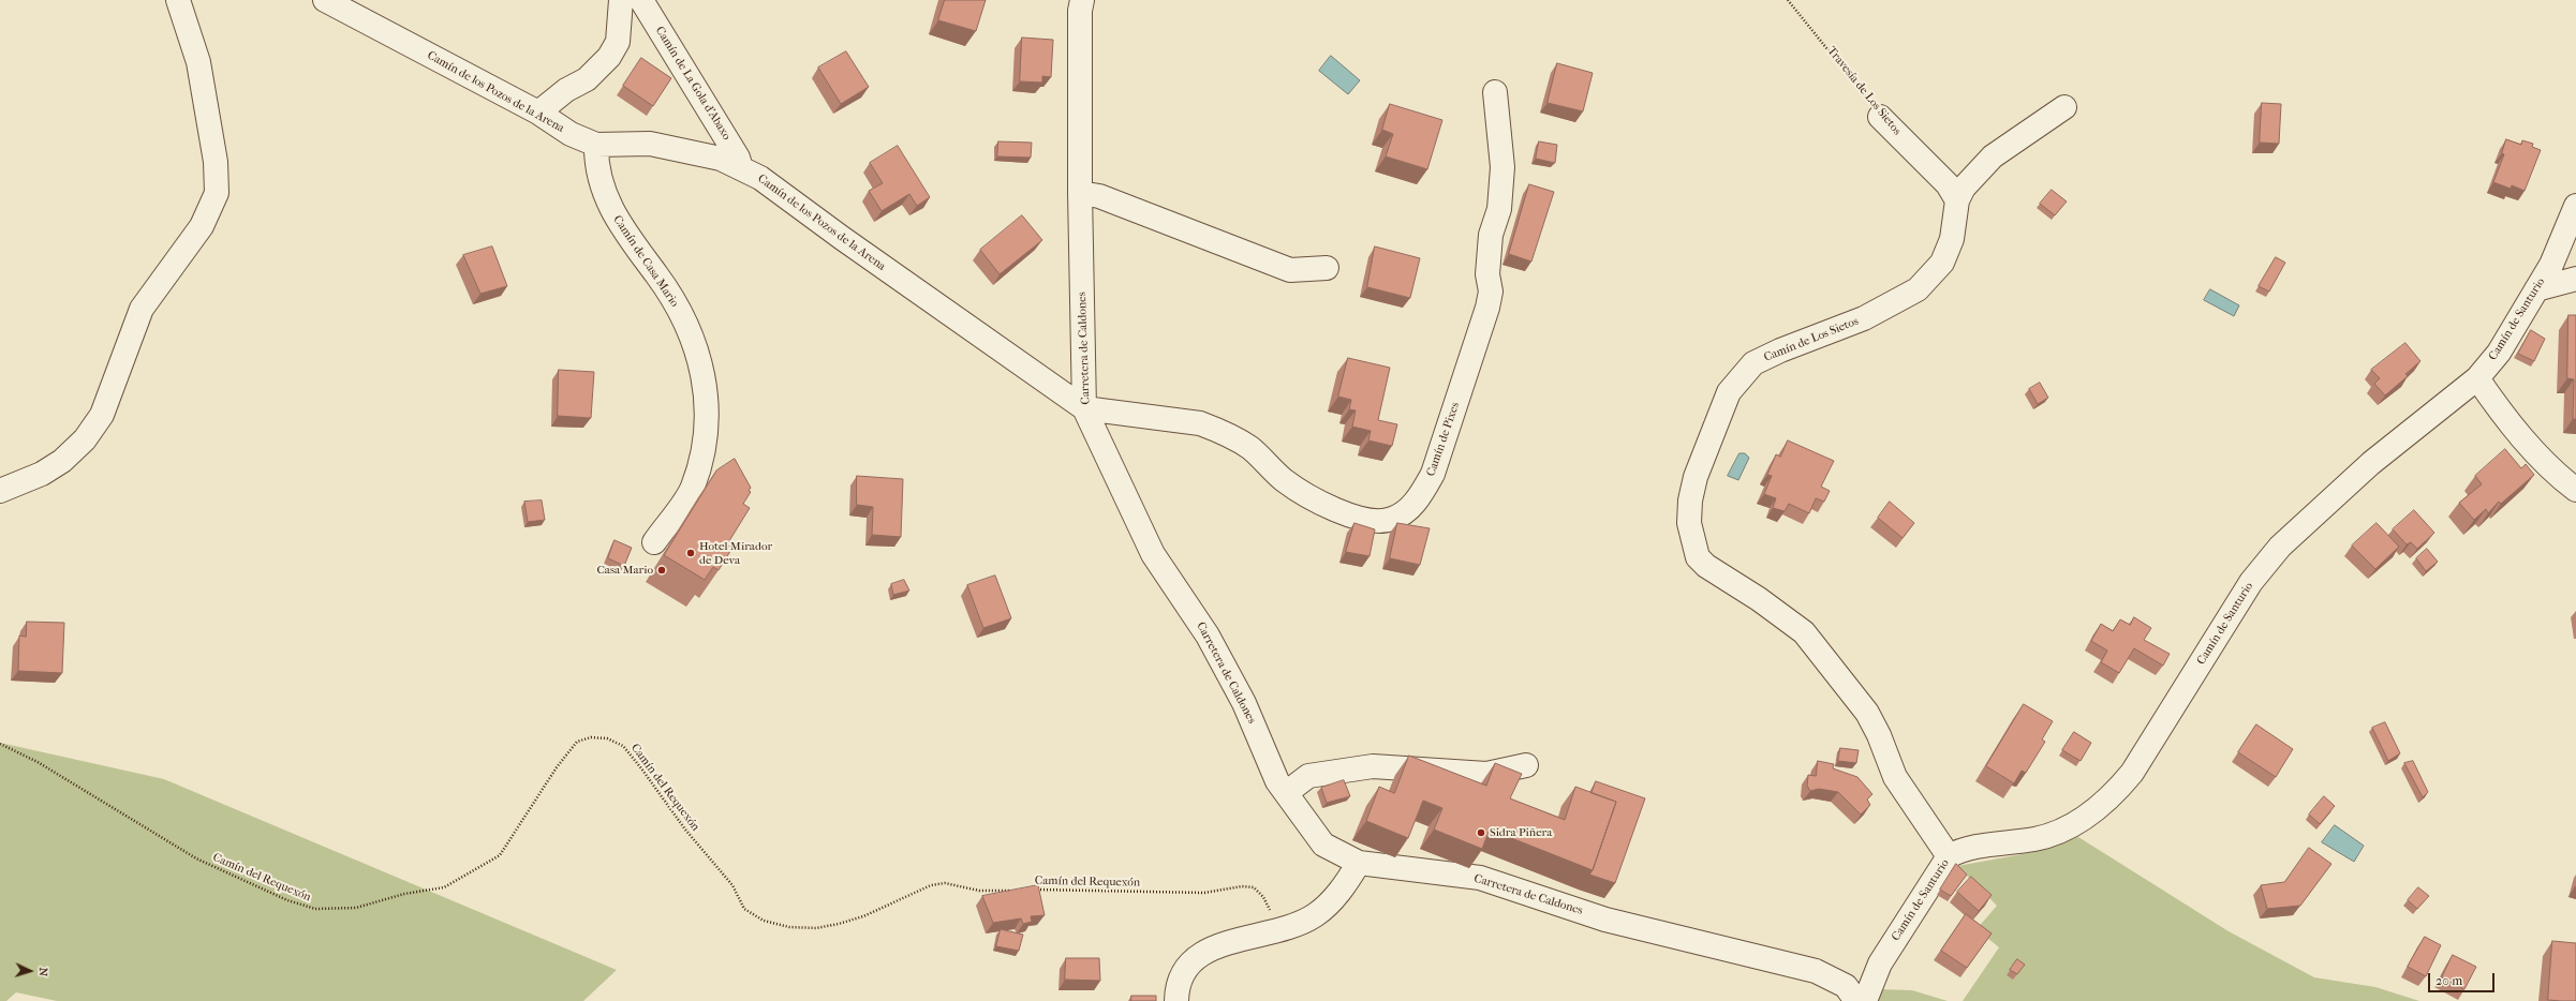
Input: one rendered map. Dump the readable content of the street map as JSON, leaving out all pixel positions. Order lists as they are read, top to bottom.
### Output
{
  "streets": {
    "street": [
      "Camín de La Gola d'Abaxo",
      "Travesía de Los Sietos",
      "Camín de los Pozos de la Arena",
      "Camín de Casa Mario",
      "Camín de Santurio",
      "Camín de Los Sietos",
      "Carretera de Caldones",
      "Camín de Pixes"
    ],
    "path": ["Camín del Requexón"]
  },
  "crossings": [
    ["Camín de La Gola d'Abaxo", "Camín de los Pozos de la Arena"],
    ["Travesía de Los Sietos", "Camín de Los Sietos"],
    ["Camín de los Pozos de la Arena", "Camín de Casa Mario"],
    ["Camín de los Pozos de la Arena", "Carretera de Caldones"],
    ["Camín de los Pozos de la Arena", "Camín de Pixes"],
    ["Camín de Santurio", "Camín de Los Sietos"],
    ["Carretera de Caldones", "Camín de Pixes"]
  ],
  "places": ["Hotel Mirador de Deva", "Casa Mario", "Sidra Piñera"],
  "scale_bar": "20 m",
  "north": "right"
}
